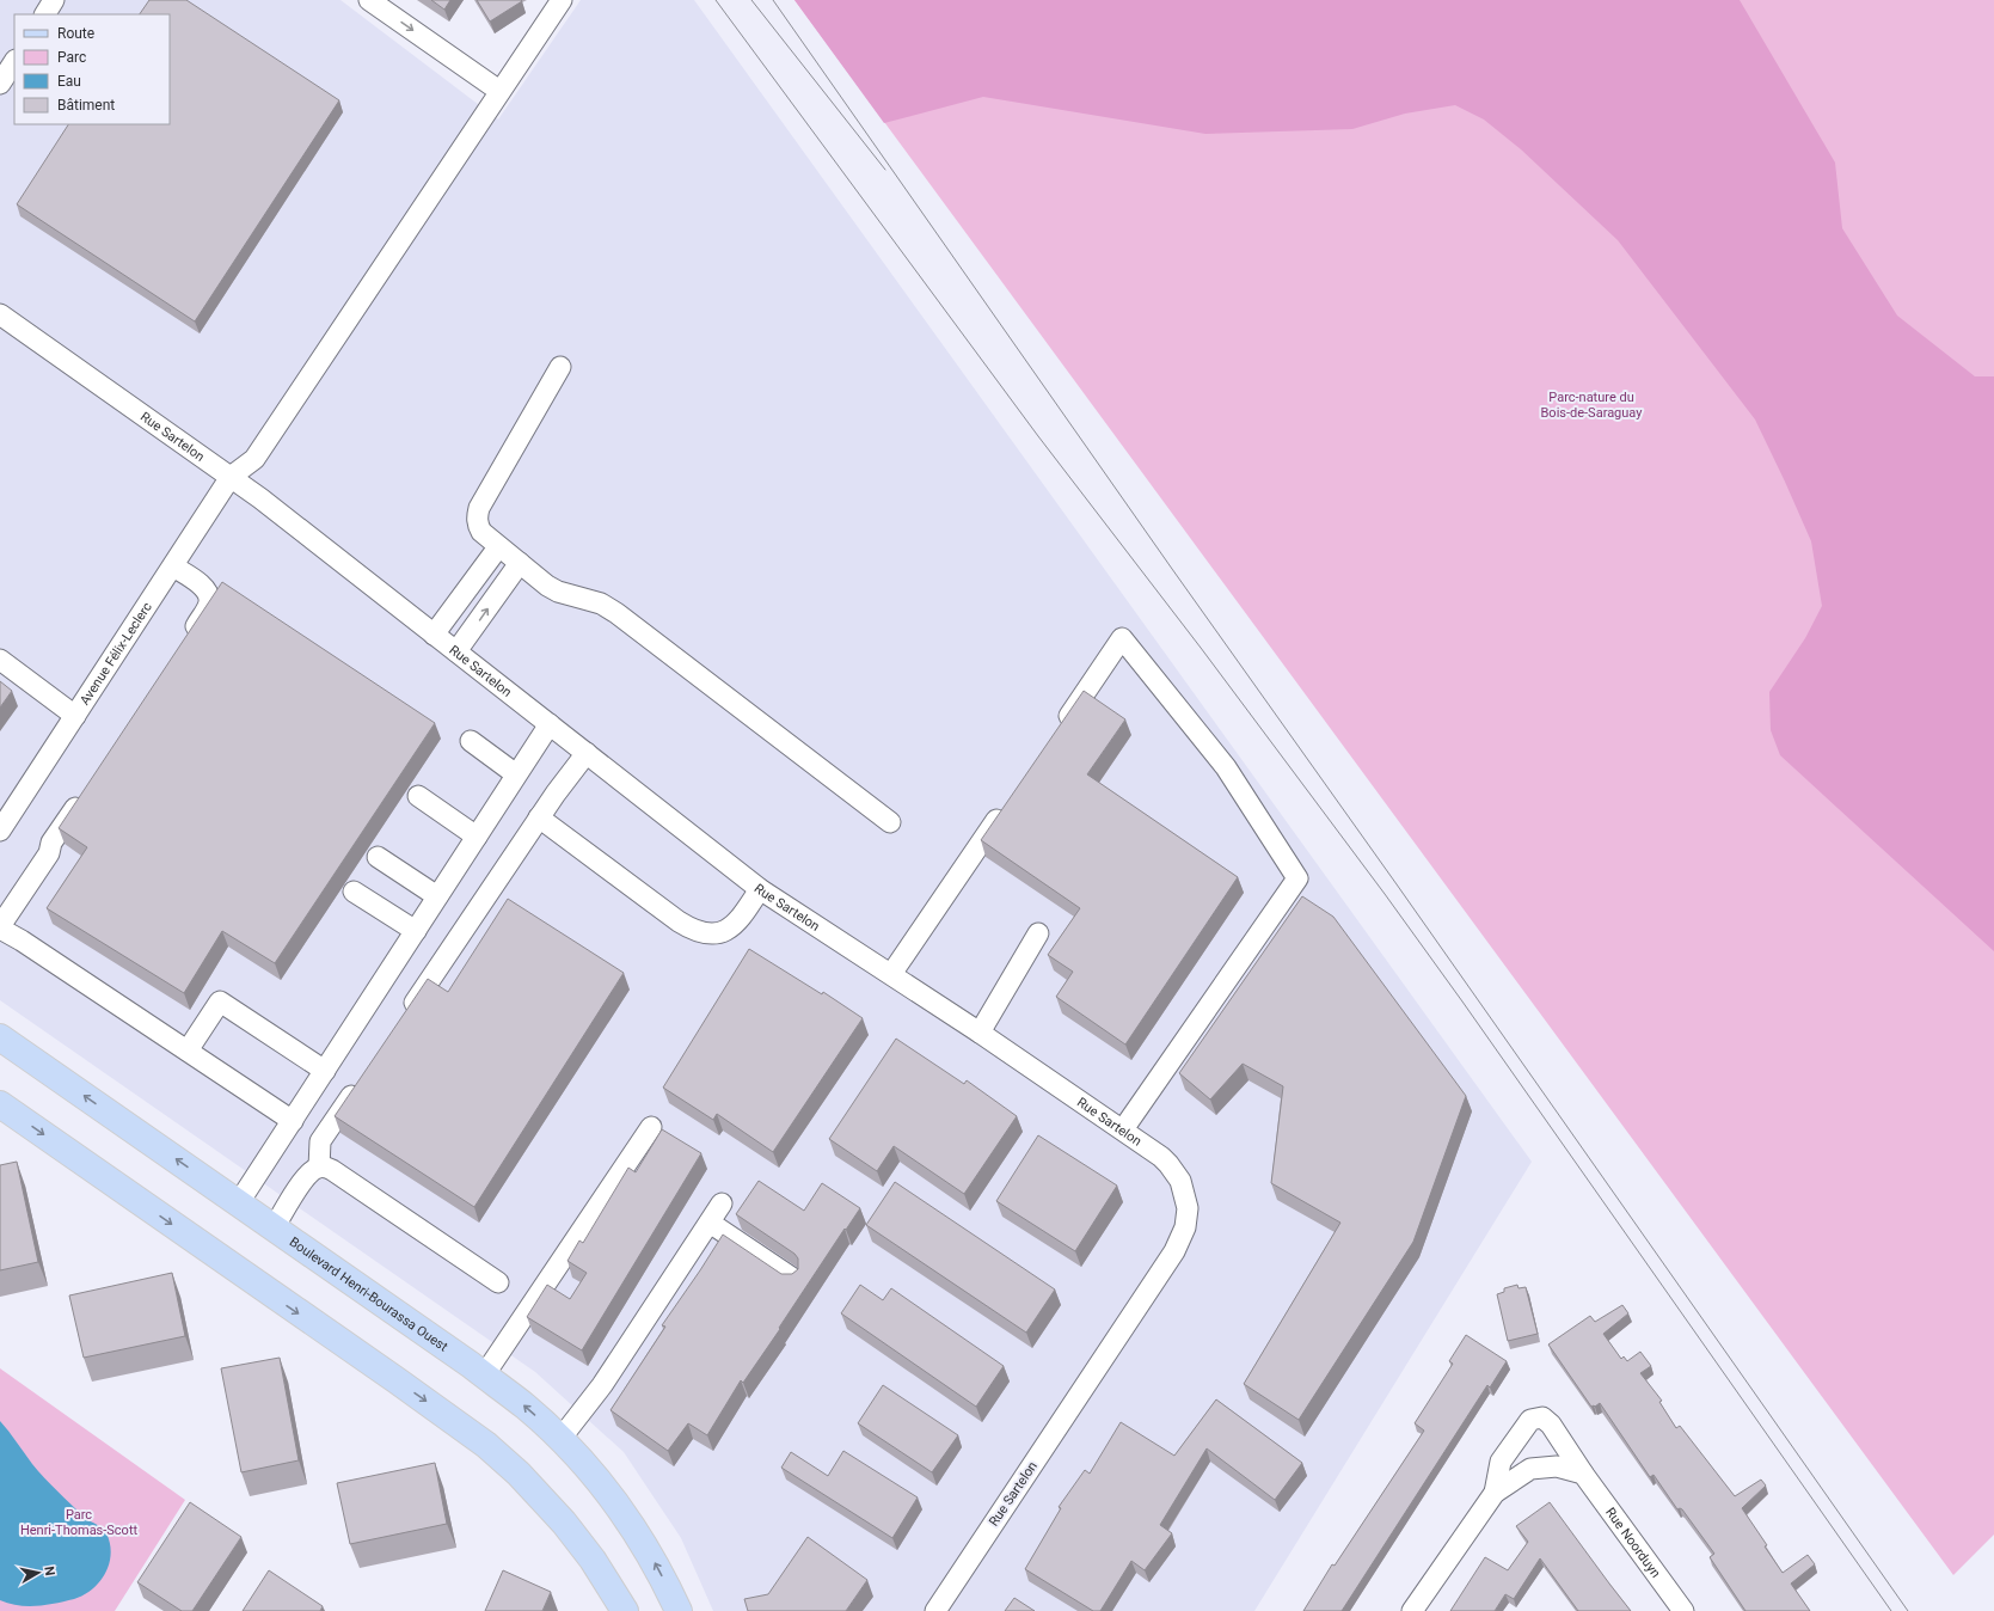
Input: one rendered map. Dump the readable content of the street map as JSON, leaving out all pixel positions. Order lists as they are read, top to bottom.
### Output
{
  "streets": {
    "main road": ["Boulevard Henri-Bourassa Ouest"],
    "street": ["Rue Sartelon", "Avenue Félix-Leclerc", "Rue Noorduyn"]
  },
  "crossings": [
    ["Rue Sartelon", "Avenue Félix-Leclerc"]
  ],
  "parks": ["Parc-nature du Bois-de-Saraguay", "Parc Henri-Thomas-Scott"],
  "legend": [
    "Route",
    "Parc",
    "Eau",
    "Bâtiment"
  ],
  "north": "right"
}
